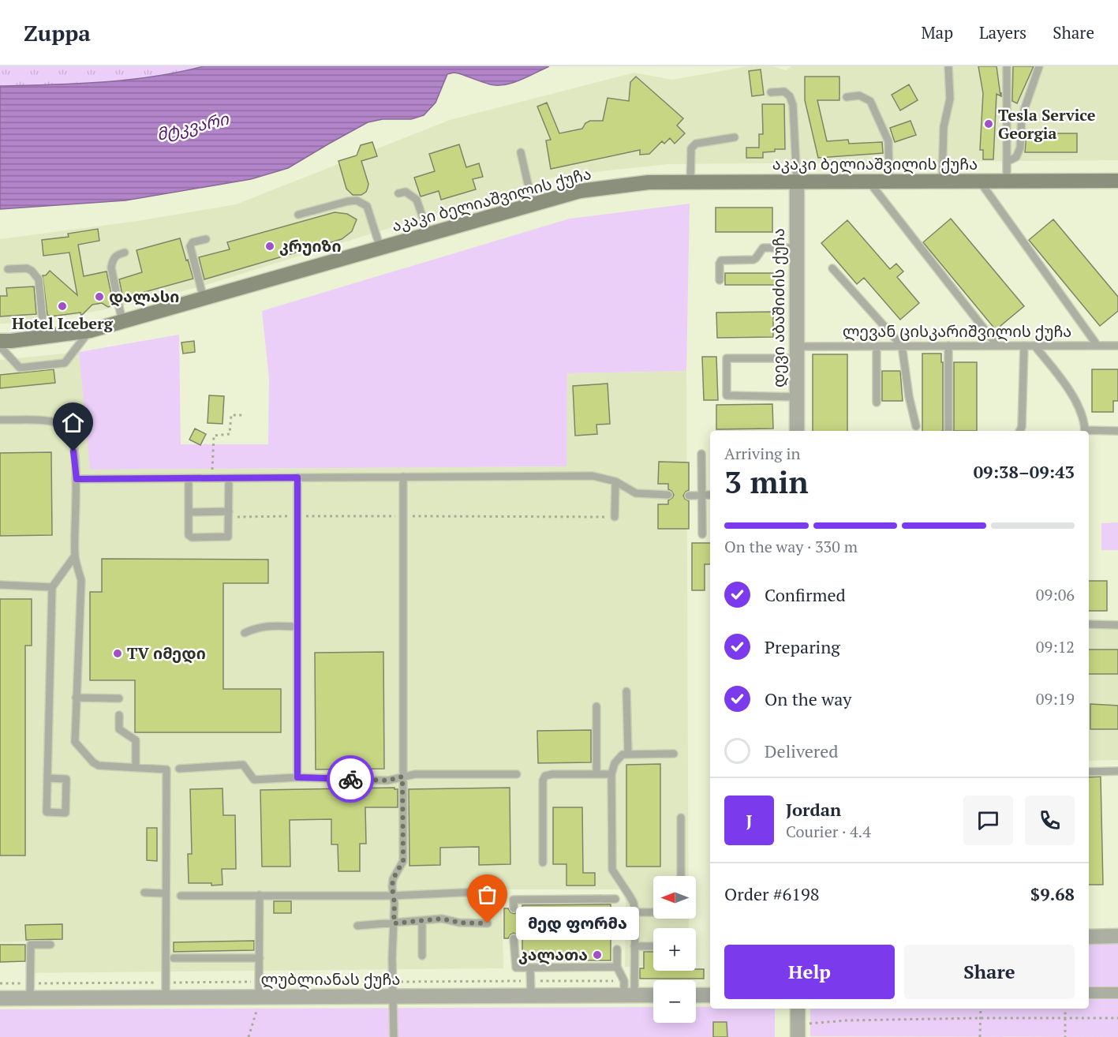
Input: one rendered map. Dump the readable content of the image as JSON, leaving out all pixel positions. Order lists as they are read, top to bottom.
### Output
{
  "streets": {
    "main road": ["აკაკი ბელიაშვილის ქუჩა"],
    "street": ["დევი აბაშიძის ქუჩა", "ლუბლიანას ქუჩა"],
    "lane": ["ლევან ცისკარიშვილის ქუჩა"]
  },
  "crossings": [
    ["აკაკი ბელიაშვილის ქუჩა", "დევი აბაშიძის ქუჩა"],
    ["დევი აბაშიძის ქუჩა", "ლევან ცისკარიშვილის ქუჩა"]
  ],
  "water": ["მტკვარი"],
  "places": [
    "Tesla Service Georgia",
    "კრუიზი",
    "დალასი",
    "Hotel Iceberg",
    "TV იმედი",
    "მედ ფორმა",
    "კალათა"
  ],
  "north": "left",
  "page": {
    "header": "Zuppa",
    "nav": ["Map", "Layers", "Share"],
    "heading": ["3 min", "Arriving in", "09:38–09:43"],
    "panel": [
      "Jordan",
      "Courier · 4.4",
      "Order #6198",
      "$9.68"
    ],
    "bar": "On the way · 330 m",
    "list": [
      ["Confirmed", "09:06"],
      ["Preparing", "09:12"],
      ["On the way", "09:19"],
      "Delivered"
    ],
    "round": "J",
    "map_buttons": ["+", "−"],
    "bubble": "მედ ფორმა",
    "buttons": ["Help", "Share"]
  }
}
